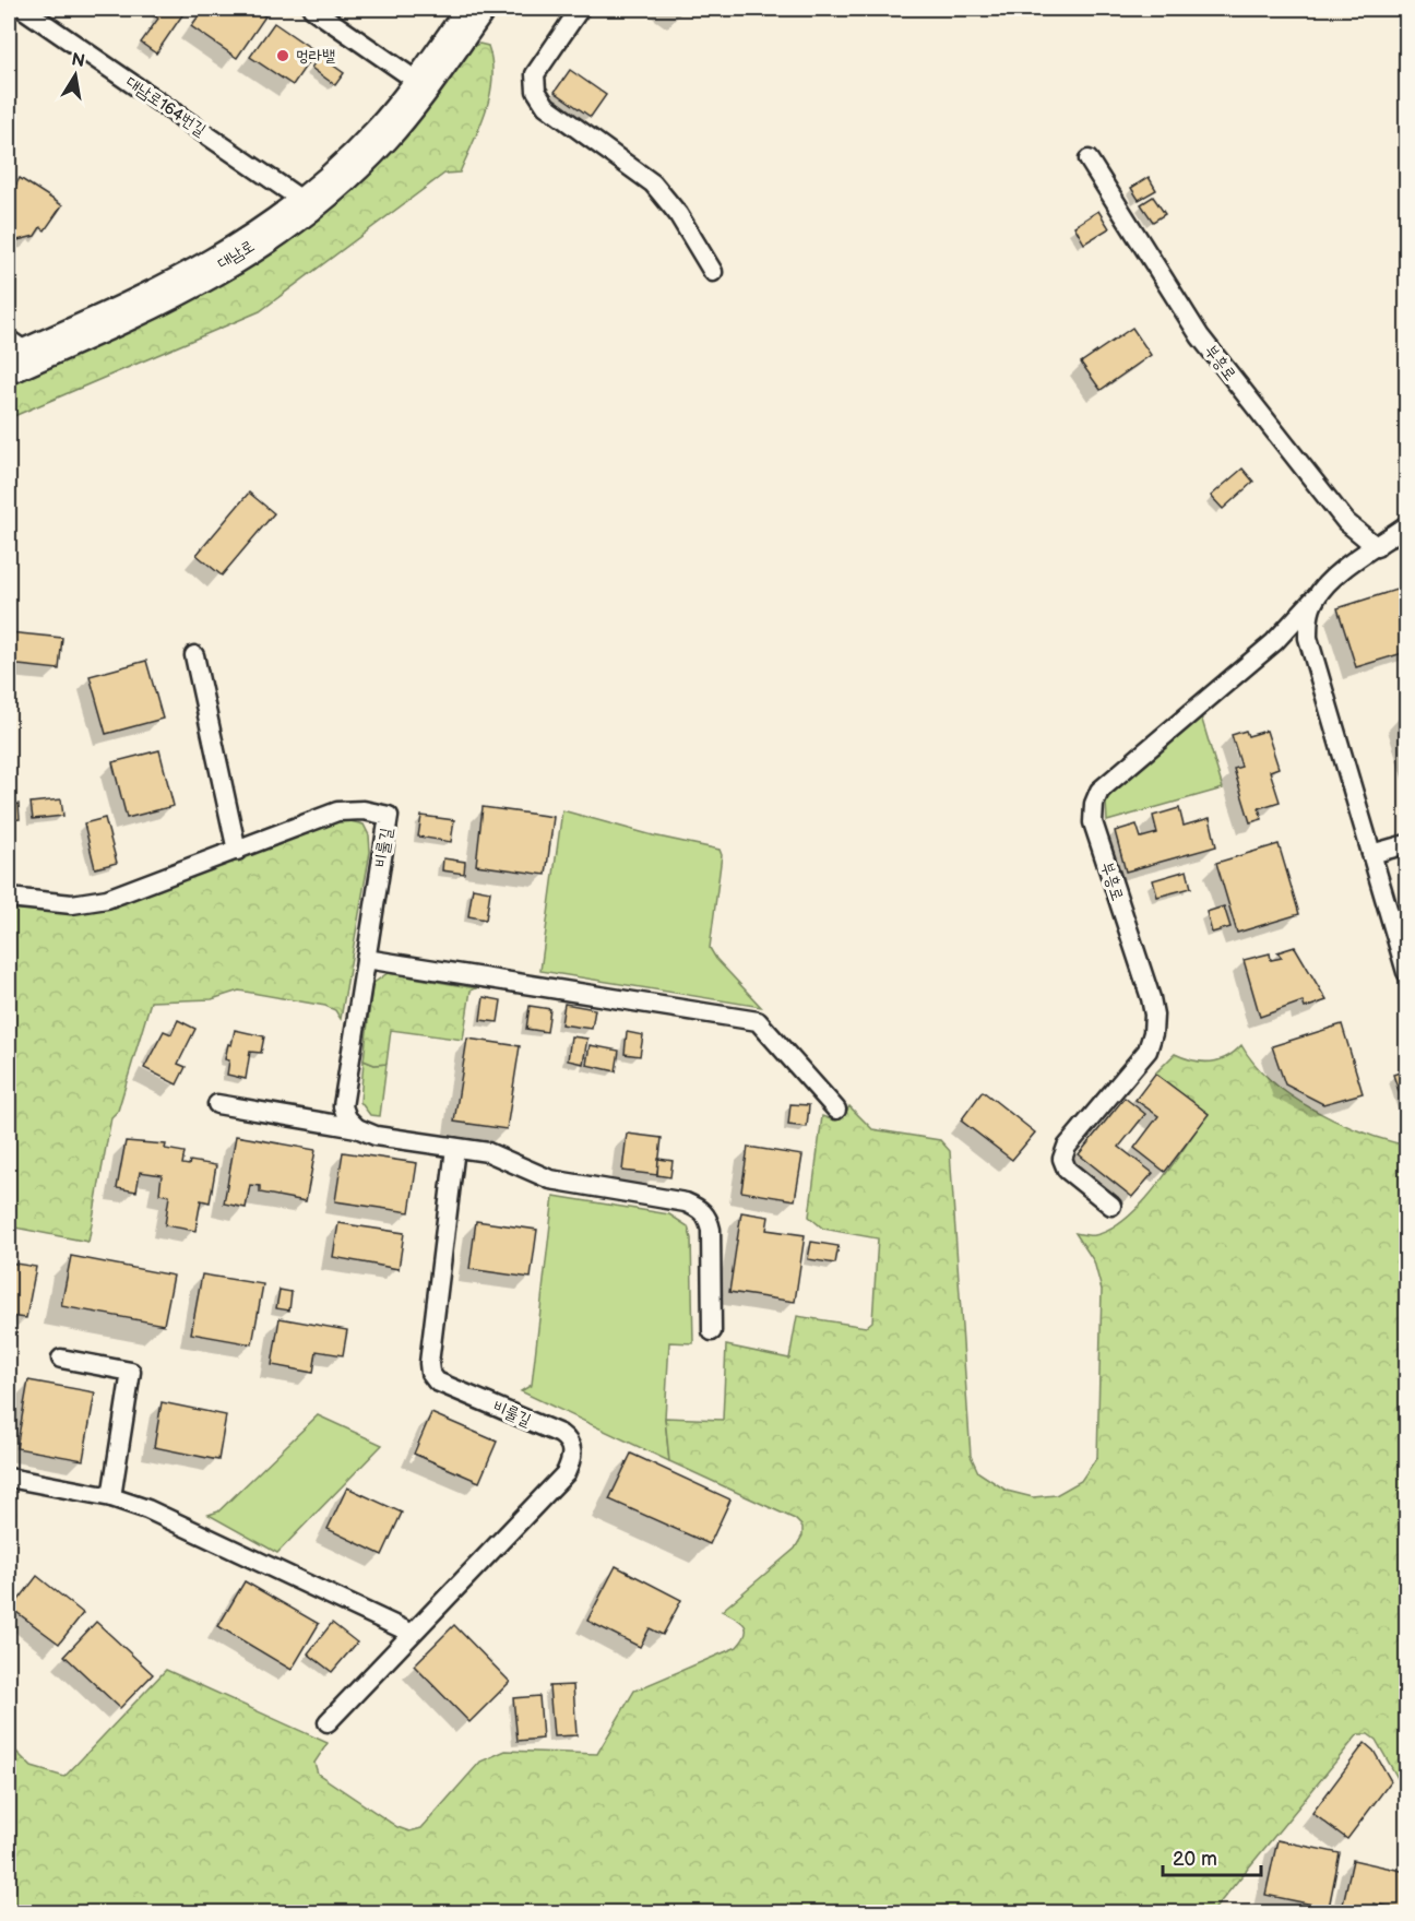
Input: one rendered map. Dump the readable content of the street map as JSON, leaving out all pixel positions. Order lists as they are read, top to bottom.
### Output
{
  "streets": {
    "street": ["대남로"],
    "lane": ["대남로164번길", "부흥로", "비룰길"]
  },
  "crossings": [
    ["대남로164번길", "대남로"]
  ],
  "places": ["멍라밸"],
  "scale_bar": "20 m",
  "north": "top"
}
